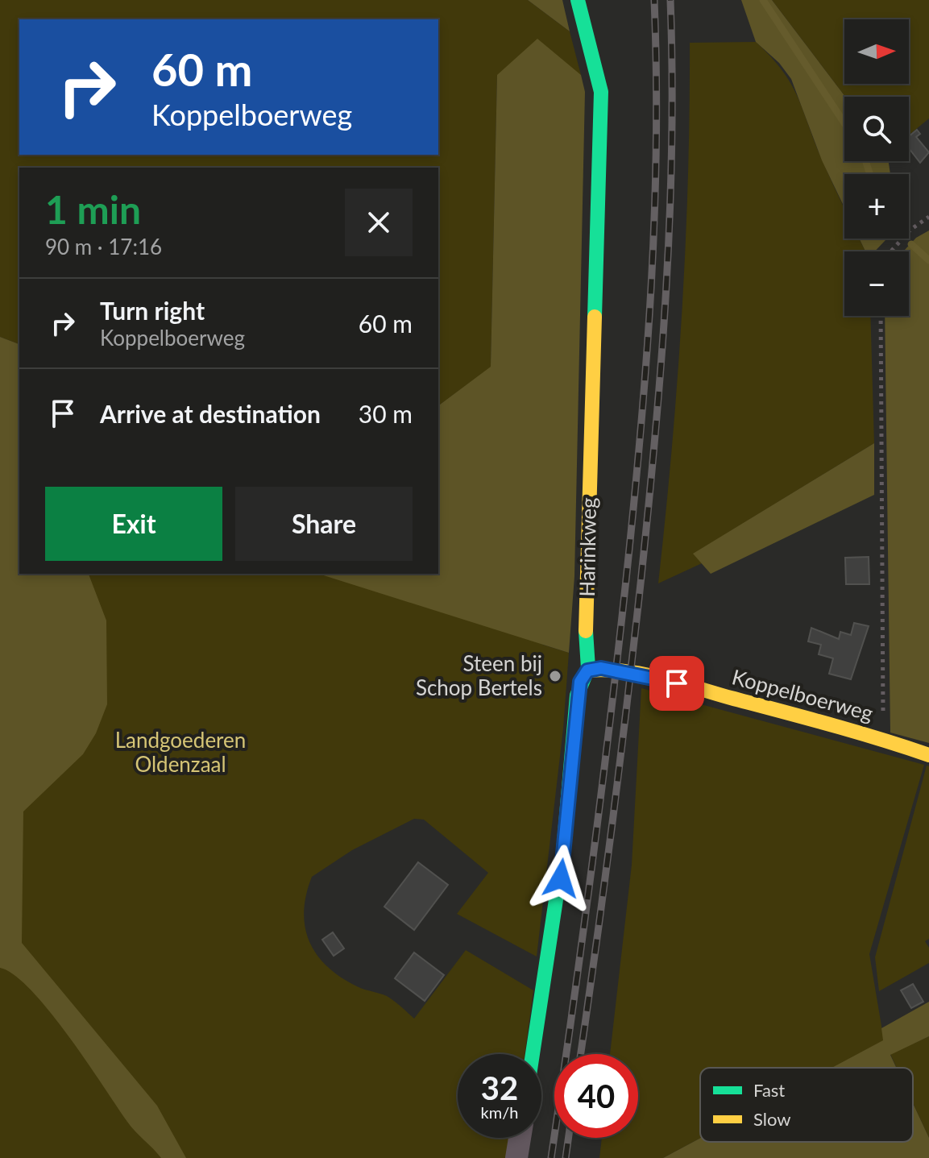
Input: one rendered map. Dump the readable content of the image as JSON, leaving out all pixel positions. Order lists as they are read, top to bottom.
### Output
{
  "streets": {
    "street": ["Harinkweg", "Koppelboerweg"]
  },
  "crossings": [
    ["Harinkweg", "Koppelboerweg"]
  ],
  "parks": ["Landgoederen Oldenzaal"],
  "places": ["Steen bij Schop Bertels"],
  "legend": ["Fast", "Slow"],
  "north": "right",
  "page": {
    "map_buttons": ["+", "−"],
    "turn": ["60 m", "Koppelboerweg"],
    "heading": ["1 min", "90 m · 17:16"],
    "list": [
      {
        "name": "Turn right",
        "note": "Koppelboerweg",
        "value": "60 m"
      },
      {
        "name": "Arrive at destination",
        "value": "30 m"
      }
    ],
    "buttons": ["Exit", "Share"],
    "speed": "32 km/h",
    "limit": "40"
  }
}
